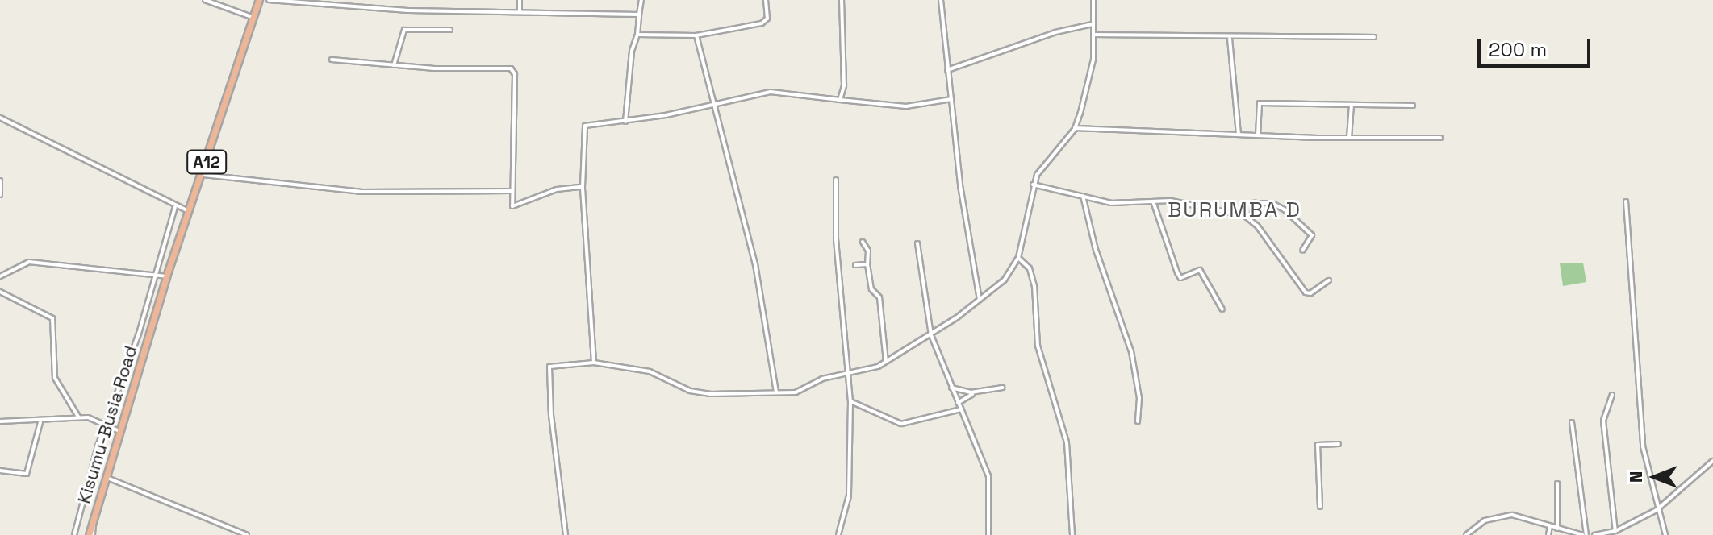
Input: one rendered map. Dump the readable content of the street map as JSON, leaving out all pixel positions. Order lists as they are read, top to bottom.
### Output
{
  "streets": {
    "highway": ["A12", "Kisumu-Busia Road"]
  },
  "crossings": [
    ["A12", "Kisumu-Busia Road"]
  ],
  "districts": ["BURUMBA D"],
  "scale_bar": "200 m",
  "north": "left"
}
